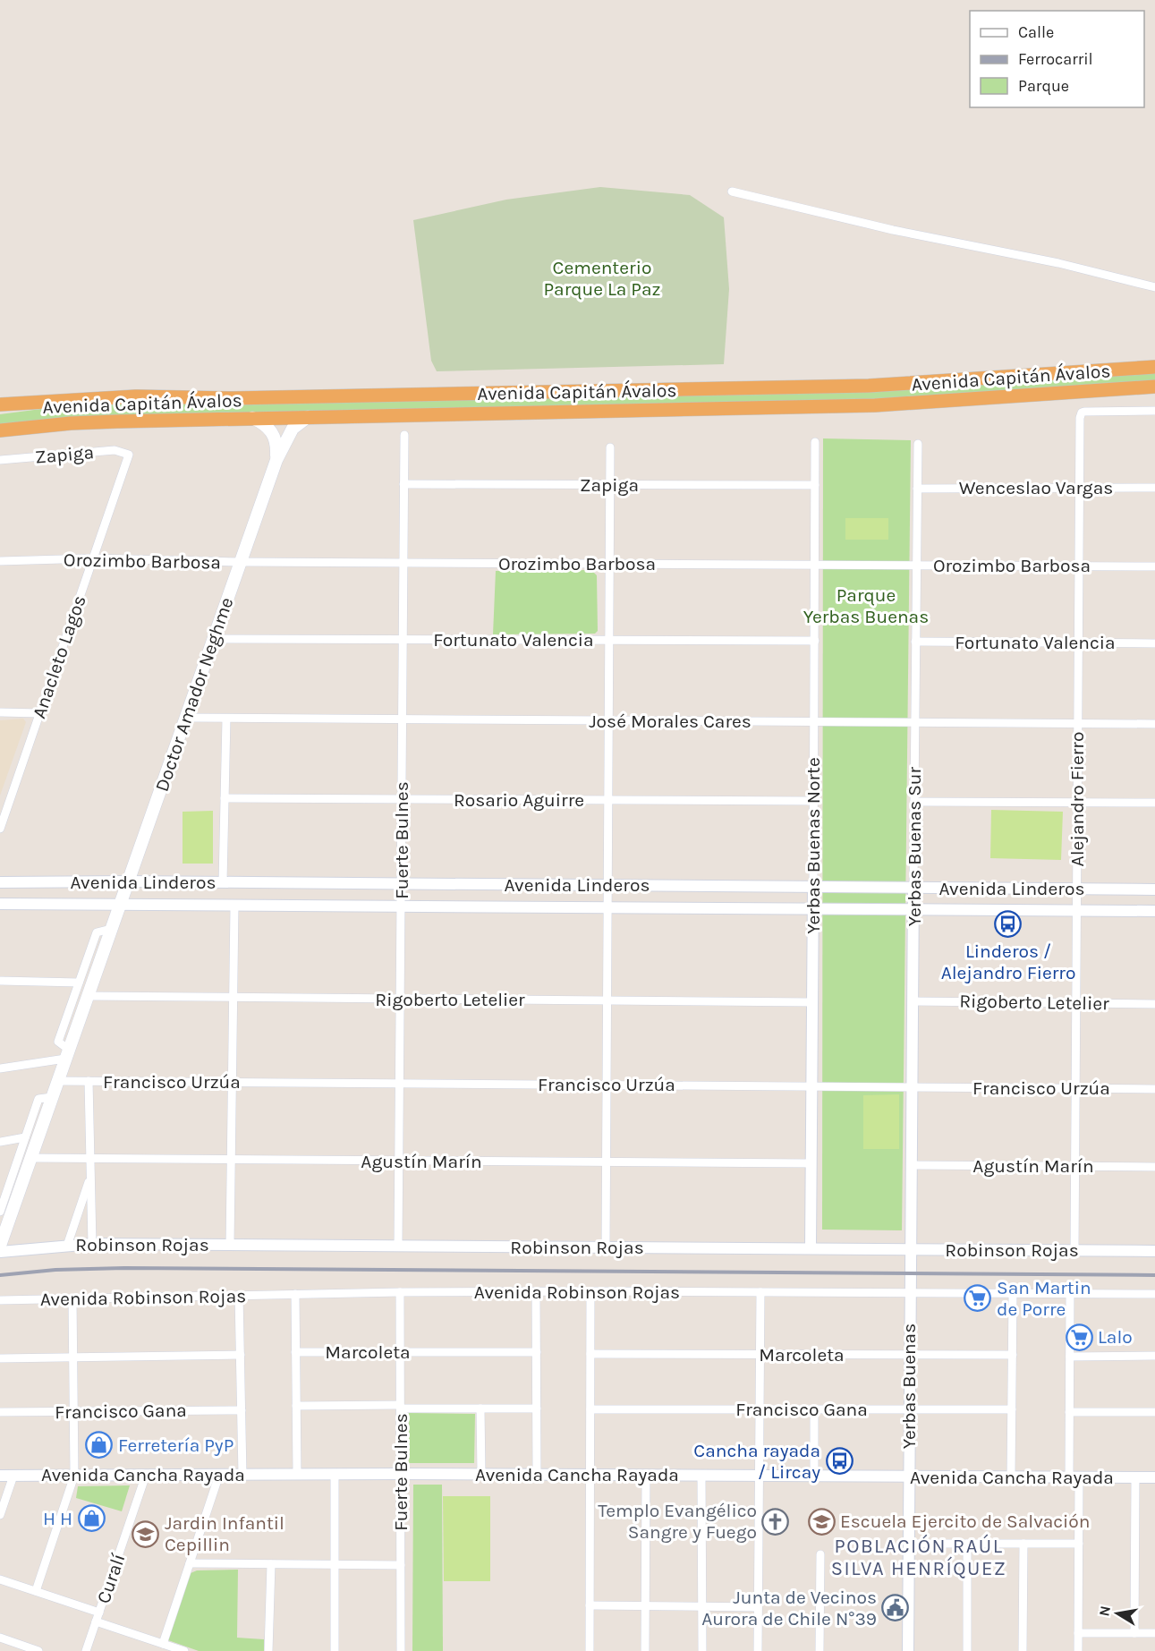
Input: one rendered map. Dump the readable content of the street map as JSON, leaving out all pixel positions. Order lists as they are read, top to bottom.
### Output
{
  "streets": {
    "highway": ["Avenida Capitán Ávalos"],
    "main road": ["Doctor Amador Neghme"],
    "street": [
      "Zapiga",
      "Wenceslao Vargas",
      "Orozimbo Barbosa",
      "Fortunato Valencia",
      "Anacleto Lagos",
      "José Morales Cares",
      "Alejandro Fierro",
      "Rosario Aguirre",
      "Fuerte Bulnes",
      "Yerbas Buenas Norte",
      "Yerbas Buenas Sur",
      "Avenida Linderos",
      "Rigoberto Letelier",
      "Francisco Urzúa",
      "Agustín Marín",
      "Robinson Rojas",
      "Avenida Robinson Rojas",
      "Marcoleta",
      "Yerbas Buenas",
      "Francisco Gana",
      "Avenida Cancha Rayada",
      "Curalí"
    ]
  },
  "crossings": [
    ["Avenida Capitán Ávalos", "Doctor Amador Neghme"],
    ["Zapiga", "Anacleto Lagos"],
    ["Zapiga", "Fuerte Bulnes"],
    ["Zapiga", "Yerbas Buenas Norte"],
    ["Wenceslao Vargas", "Alejandro Fierro"],
    ["Wenceslao Vargas", "Yerbas Buenas Sur"],
    ["Orozimbo Barbosa", "Anacleto Lagos"],
    ["Orozimbo Barbosa", "Doctor Amador Neghme"],
    ["Orozimbo Barbosa", "Alejandro Fierro"],
    ["Orozimbo Barbosa", "Fuerte Bulnes"],
    ["Orozimbo Barbosa", "Yerbas Buenas Norte"],
    ["Orozimbo Barbosa", "Yerbas Buenas Sur"],
    ["Fortunato Valencia", "Doctor Amador Neghme"],
    ["Fortunato Valencia", "Alejandro Fierro"],
    ["Fortunato Valencia", "Fuerte Bulnes"],
    ["Fortunato Valencia", "Yerbas Buenas Norte"],
    ["Fortunato Valencia", "Yerbas Buenas Sur"],
    ["Doctor Amador Neghme", "José Morales Cares"],
    ["Doctor Amador Neghme", "Avenida Linderos"],
    ["Doctor Amador Neghme", "Rigoberto Letelier"],
    ["Doctor Amador Neghme", "Francisco Urzúa"],
    ["Doctor Amador Neghme", "Agustín Marín"],
    ["José Morales Cares", "Alejandro Fierro"],
    ["José Morales Cares", "Fuerte Bulnes"],
    ["José Morales Cares", "Yerbas Buenas Norte"],
    ["José Morales Cares", "Yerbas Buenas Sur"],
    ["Alejandro Fierro", "Avenida Linderos"],
    ["Alejandro Fierro", "Rigoberto Letelier"],
    ["Alejandro Fierro", "Francisco Urzúa"],
    ["Alejandro Fierro", "Agustín Marín"],
    ["Alejandro Fierro", "Robinson Rojas"],
    ["Rosario Aguirre", "Fuerte Bulnes"],
    ["Rosario Aguirre", "Yerbas Buenas Norte"],
    ["Fuerte Bulnes", "Avenida Linderos"],
    ["Fuerte Bulnes", "Rigoberto Letelier"],
    ["Fuerte Bulnes", "Francisco Urzúa"],
    ["Fuerte Bulnes", "Agustín Marín"],
    ["Fuerte Bulnes", "Robinson Rojas"],
    ["Fuerte Bulnes", "Avenida Robinson Rojas"],
    ["Fuerte Bulnes", "Marcoleta"],
    ["Fuerte Bulnes", "Avenida Cancha Rayada"],
    ["Yerbas Buenas Norte", "Avenida Linderos"],
    ["Yerbas Buenas Norte", "Rigoberto Letelier"],
    ["Yerbas Buenas Norte", "Francisco Urzúa"],
    ["Yerbas Buenas Norte", "Agustín Marín"],
    ["Yerbas Buenas Norte", "Robinson Rojas"],
    ["Yerbas Buenas Sur", "Avenida Linderos"],
    ["Yerbas Buenas Sur", "Rigoberto Letelier"],
    ["Yerbas Buenas Sur", "Francisco Urzúa"],
    ["Yerbas Buenas Sur", "Agustín Marín"],
    ["Yerbas Buenas Sur", "Robinson Rojas"],
    ["Yerbas Buenas Sur", "Yerbas Buenas"],
    ["Robinson Rojas", "Yerbas Buenas"],
    ["Avenida Robinson Rojas", "Yerbas Buenas"],
    ["Marcoleta", "Yerbas Buenas"],
    ["Yerbas Buenas", "Francisco Gana"],
    ["Yerbas Buenas", "Avenida Cancha Rayada"],
    ["Avenida Cancha Rayada", "Curalí"]
  ],
  "districts": ["POBLACIÓN RAÚL SILVA HENRÍQUEZ"],
  "parks": ["Cementerio Parque La Paz", "Parque Yerbas Buenas"],
  "places": {
    "bus stop": ["Linderos / Alejandro Fierro", "Cancha rayada / Lircay"],
    "supermarket": ["San Martin de Porre", "Lalo"],
    "shop": ["Ferretería PyP", "H H"],
    "church": ["Templo Evangélico Sangre y Fuego"],
    "school or university": ["Escuela Ejercito de Salvación", "Jardin Infantil Cepillin"],
    "public building": ["Junta de Vecinos Aurora de Chile N°39"]
  },
  "legend": ["Calle", "Ferrocarril", "Parque"],
  "north": "left"
}
